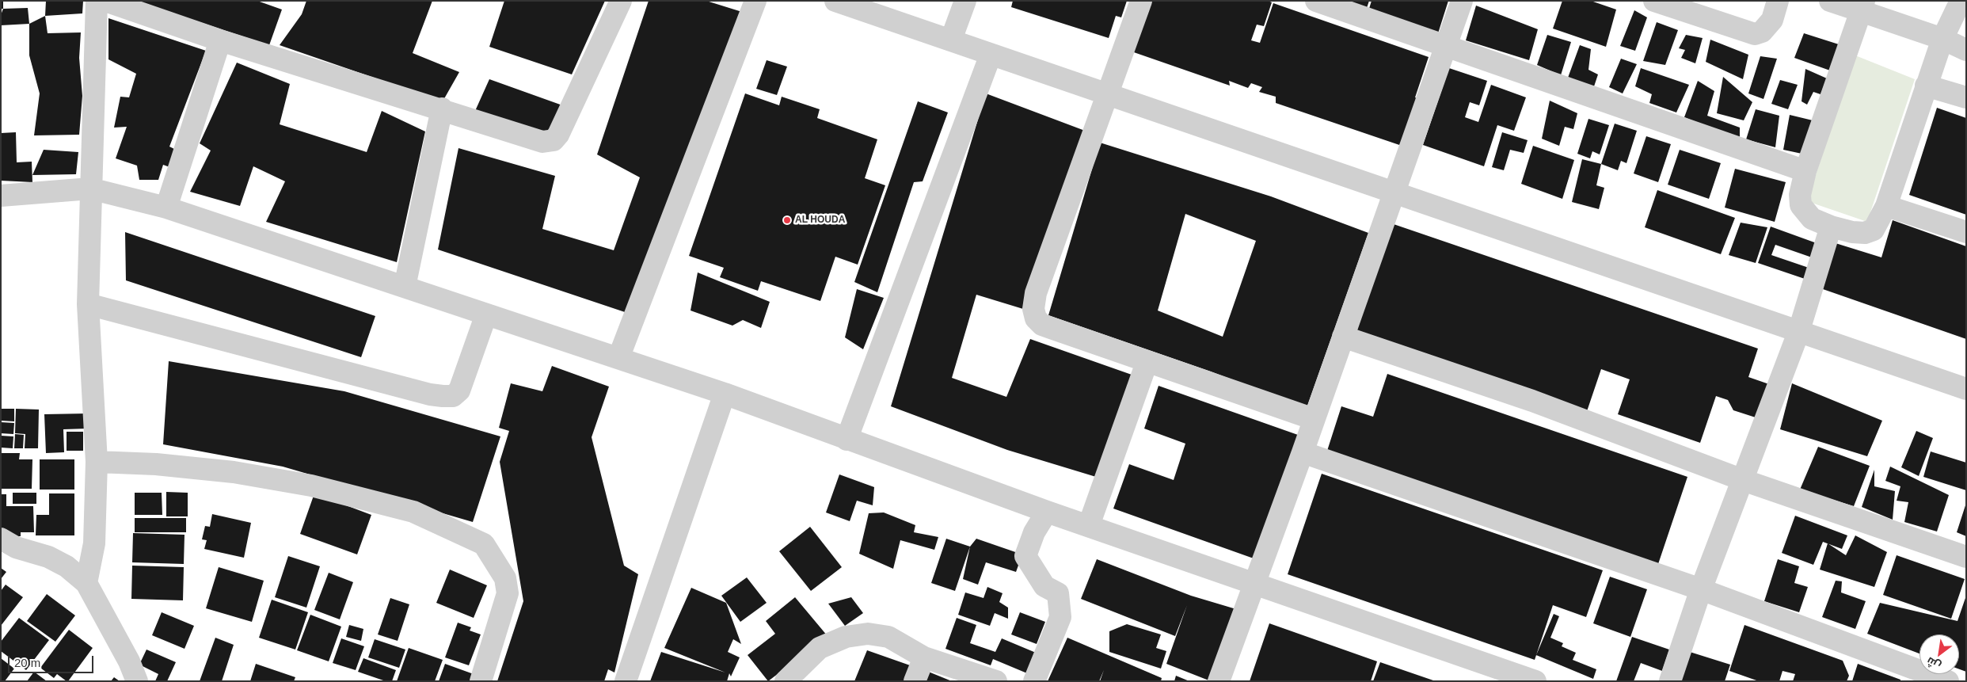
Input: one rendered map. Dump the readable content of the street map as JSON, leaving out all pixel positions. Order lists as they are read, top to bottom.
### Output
{
  "places": ["AL HOUDA"],
  "scale_bar": "20 m",
  "north": "bottom left"
}
